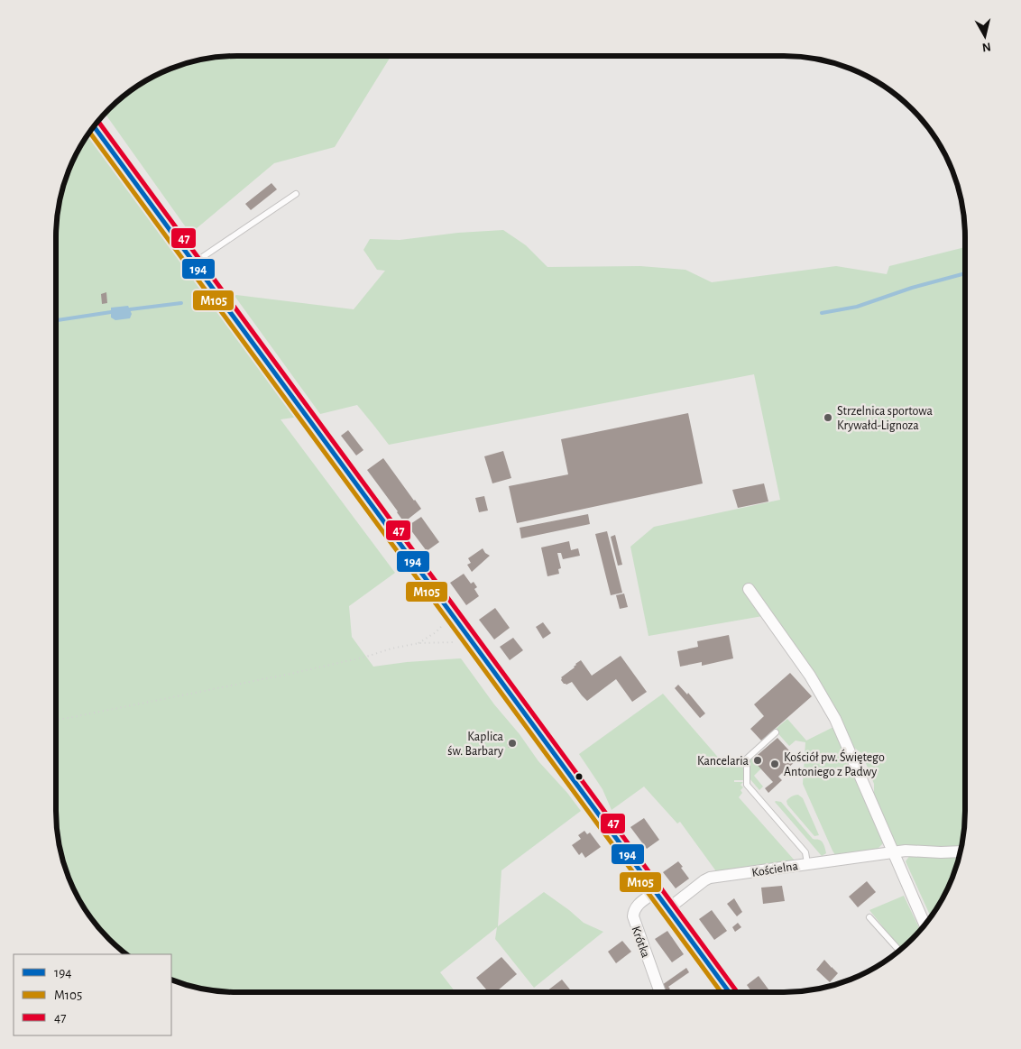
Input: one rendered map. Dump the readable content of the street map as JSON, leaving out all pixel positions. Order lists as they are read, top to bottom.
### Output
{
  "streets": {
    "street": ["Kościelna", "Krótka"]
  },
  "places": [
    "Strzelnica sportowa Krywałd-Lignoza",
    "Kaplica św. Barbary",
    "Kancelaria",
    "Kościół pw. Świętego Antoniego z Padwy"
  ],
  "lines": ["transit line 47", "transit line 194", "transit line M105"],
  "legend": ["194", "M105", "47"],
  "north": "bottom"
}
